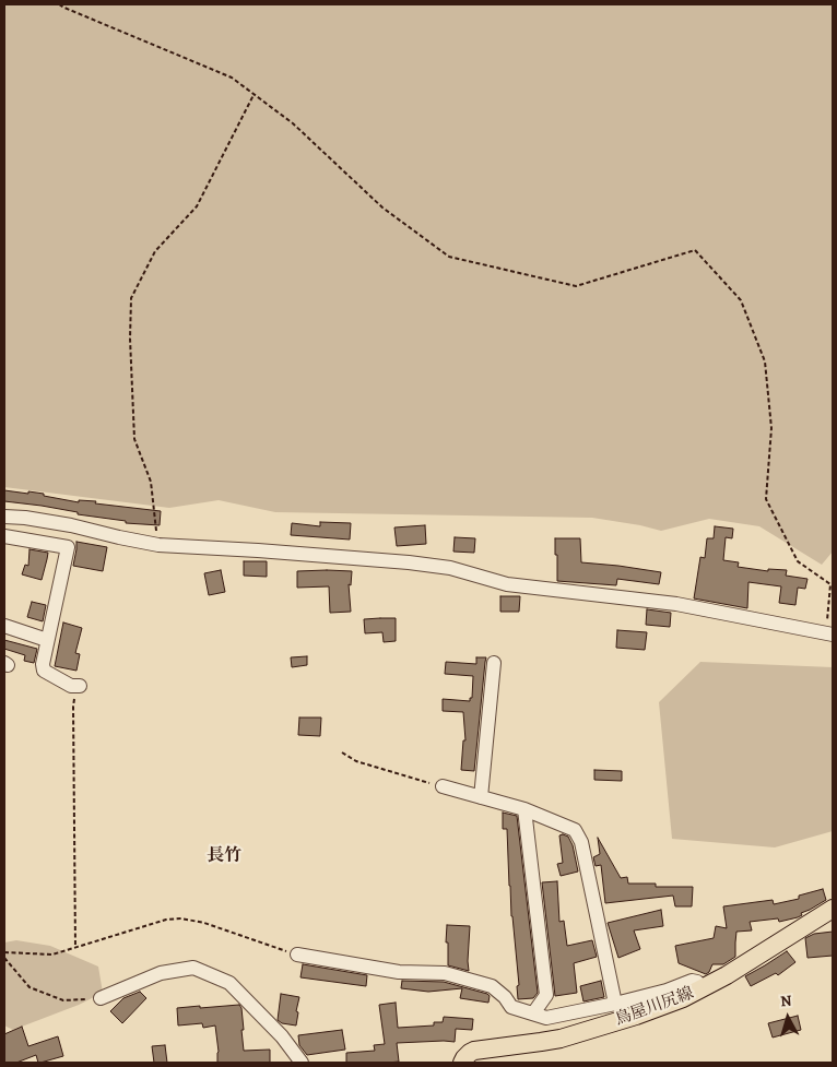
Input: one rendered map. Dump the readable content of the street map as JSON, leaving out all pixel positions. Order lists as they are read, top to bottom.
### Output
{
  "streets": {
    "main road": ["鳥屋川尻線"]
  },
  "districts": ["長竹"],
  "north": "top"
}
